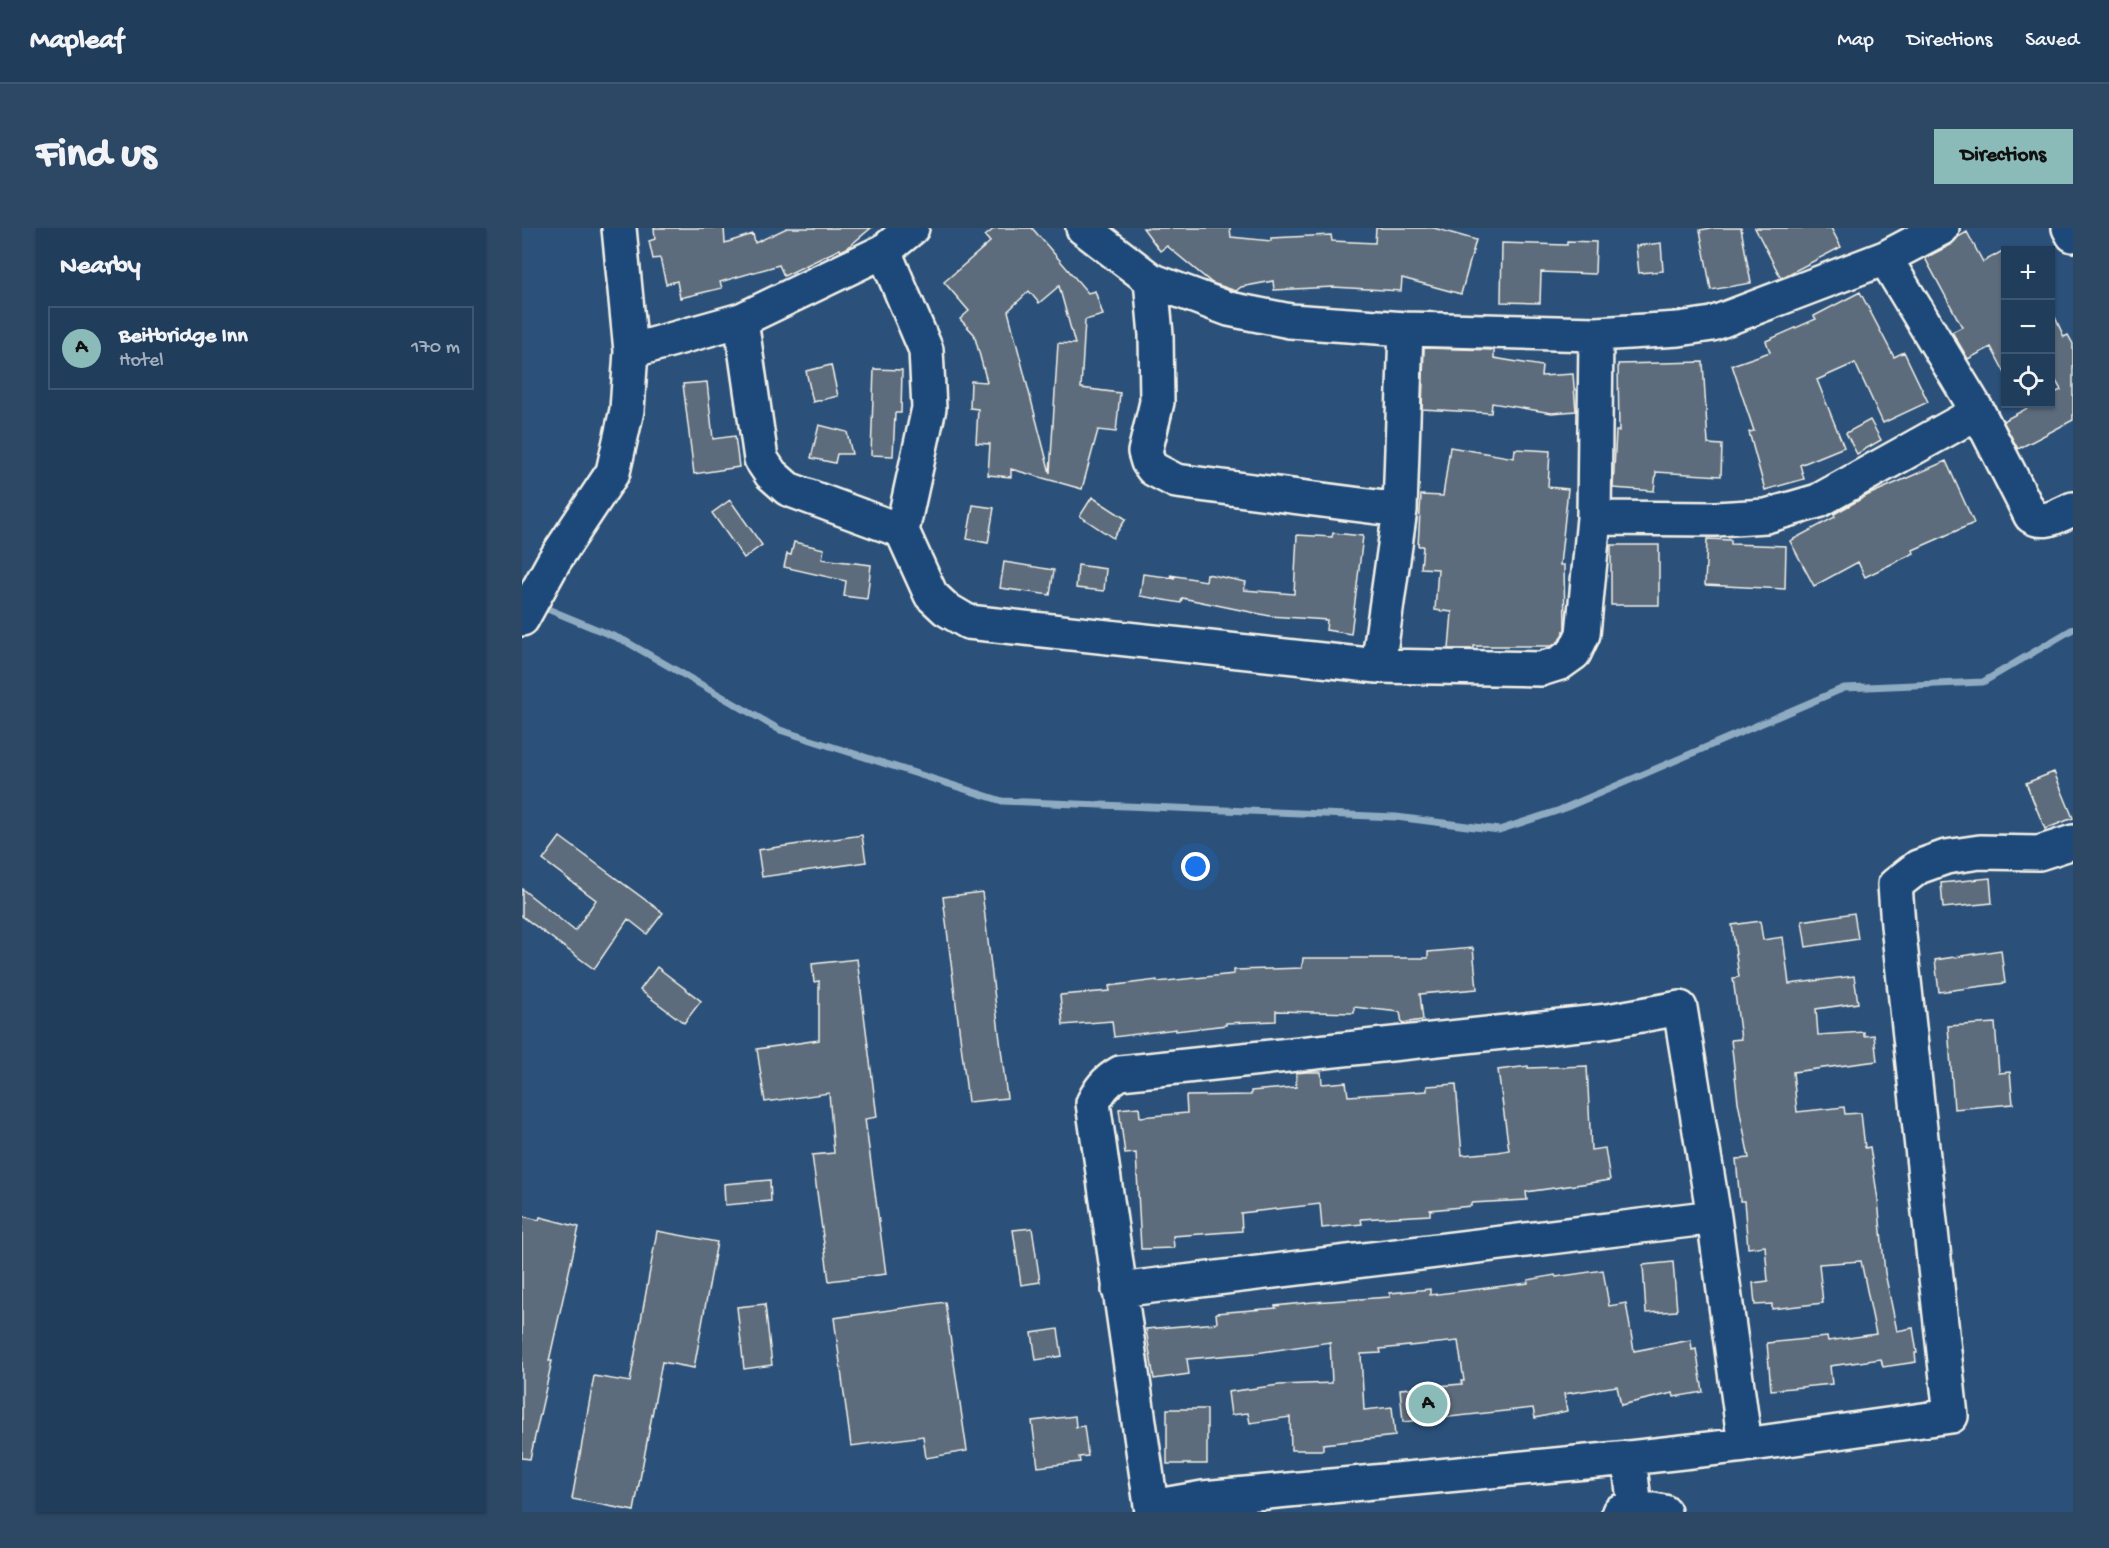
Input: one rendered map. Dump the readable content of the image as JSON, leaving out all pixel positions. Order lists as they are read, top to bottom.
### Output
{
  "page": {
    "header": "Mapleaf",
    "nav": ["Map", "Directions", "Saved"],
    "buttons": "Directions",
    "title": "Find us",
    "heading": "Nearby",
    "map_buttons": ["+", "−"],
    "list": [
      {
        "mark": "A",
        "name": "Beitbridge Inn",
        "note": "Hotel",
        "value": "170 m"
      }
    ],
    "pins": "A"
  }
}
